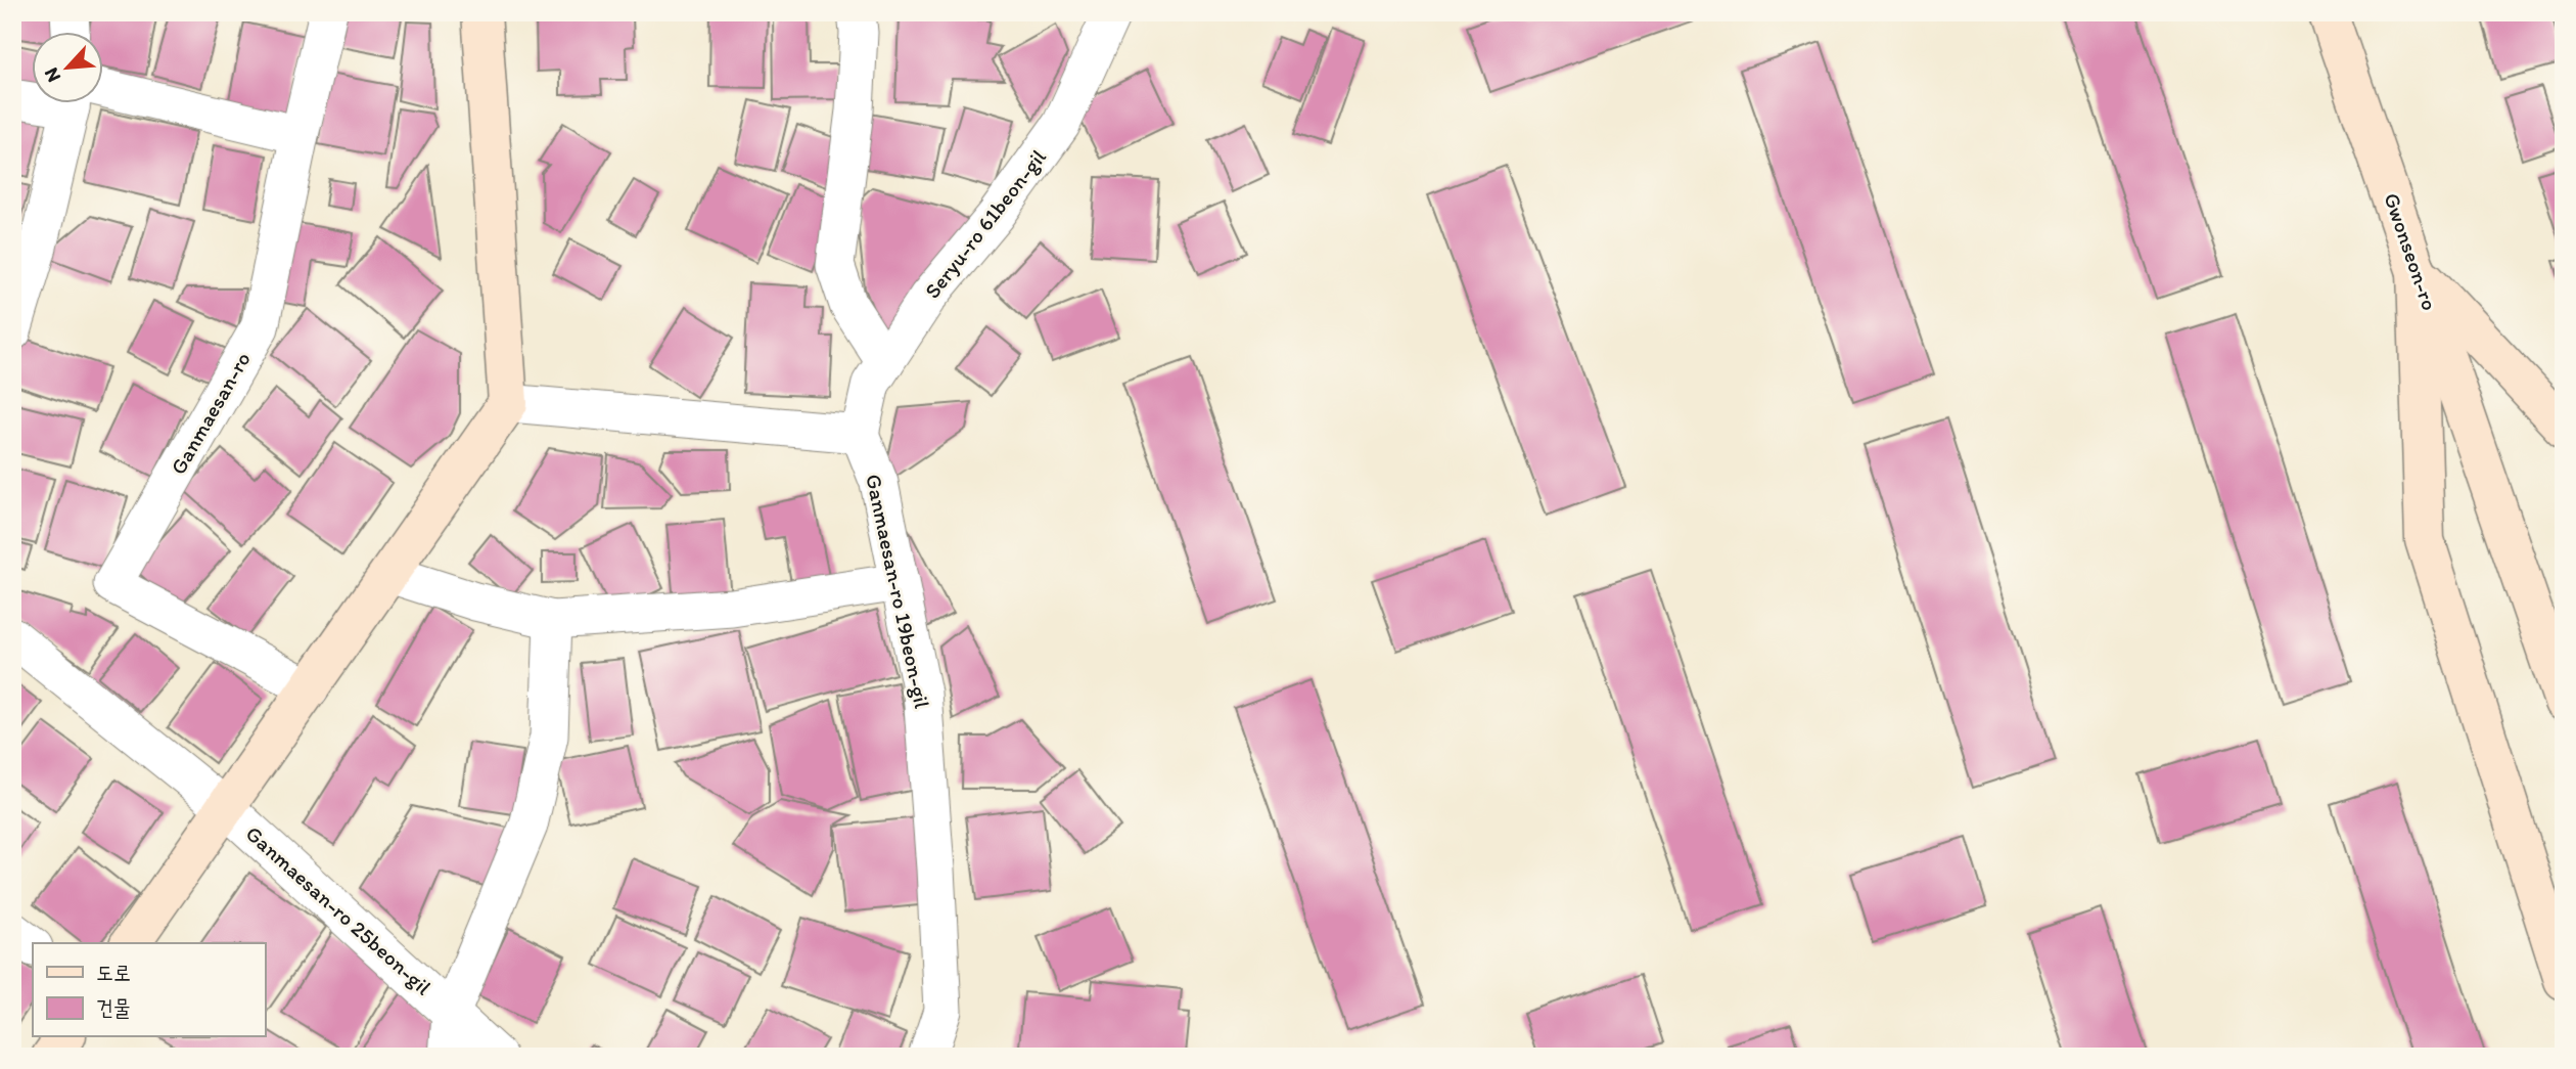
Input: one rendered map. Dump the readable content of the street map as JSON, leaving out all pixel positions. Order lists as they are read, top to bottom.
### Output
{
  "streets": {
    "main road": ["Gwonseon-ro"],
    "street": [
      "Seryu-ro 61beon-gil",
      "Ganmaesan-ro",
      "Ganmaesan-ro 19beon-gil",
      "Ganmaesan-ro 25beon-gil"
    ]
  },
  "crossings": [
    ["Seryu-ro 61beon-gil", "Ganmaesan-ro 19beon-gil"]
  ],
  "legend": ["도로", "건물"],
  "north": "bottom left"
}
